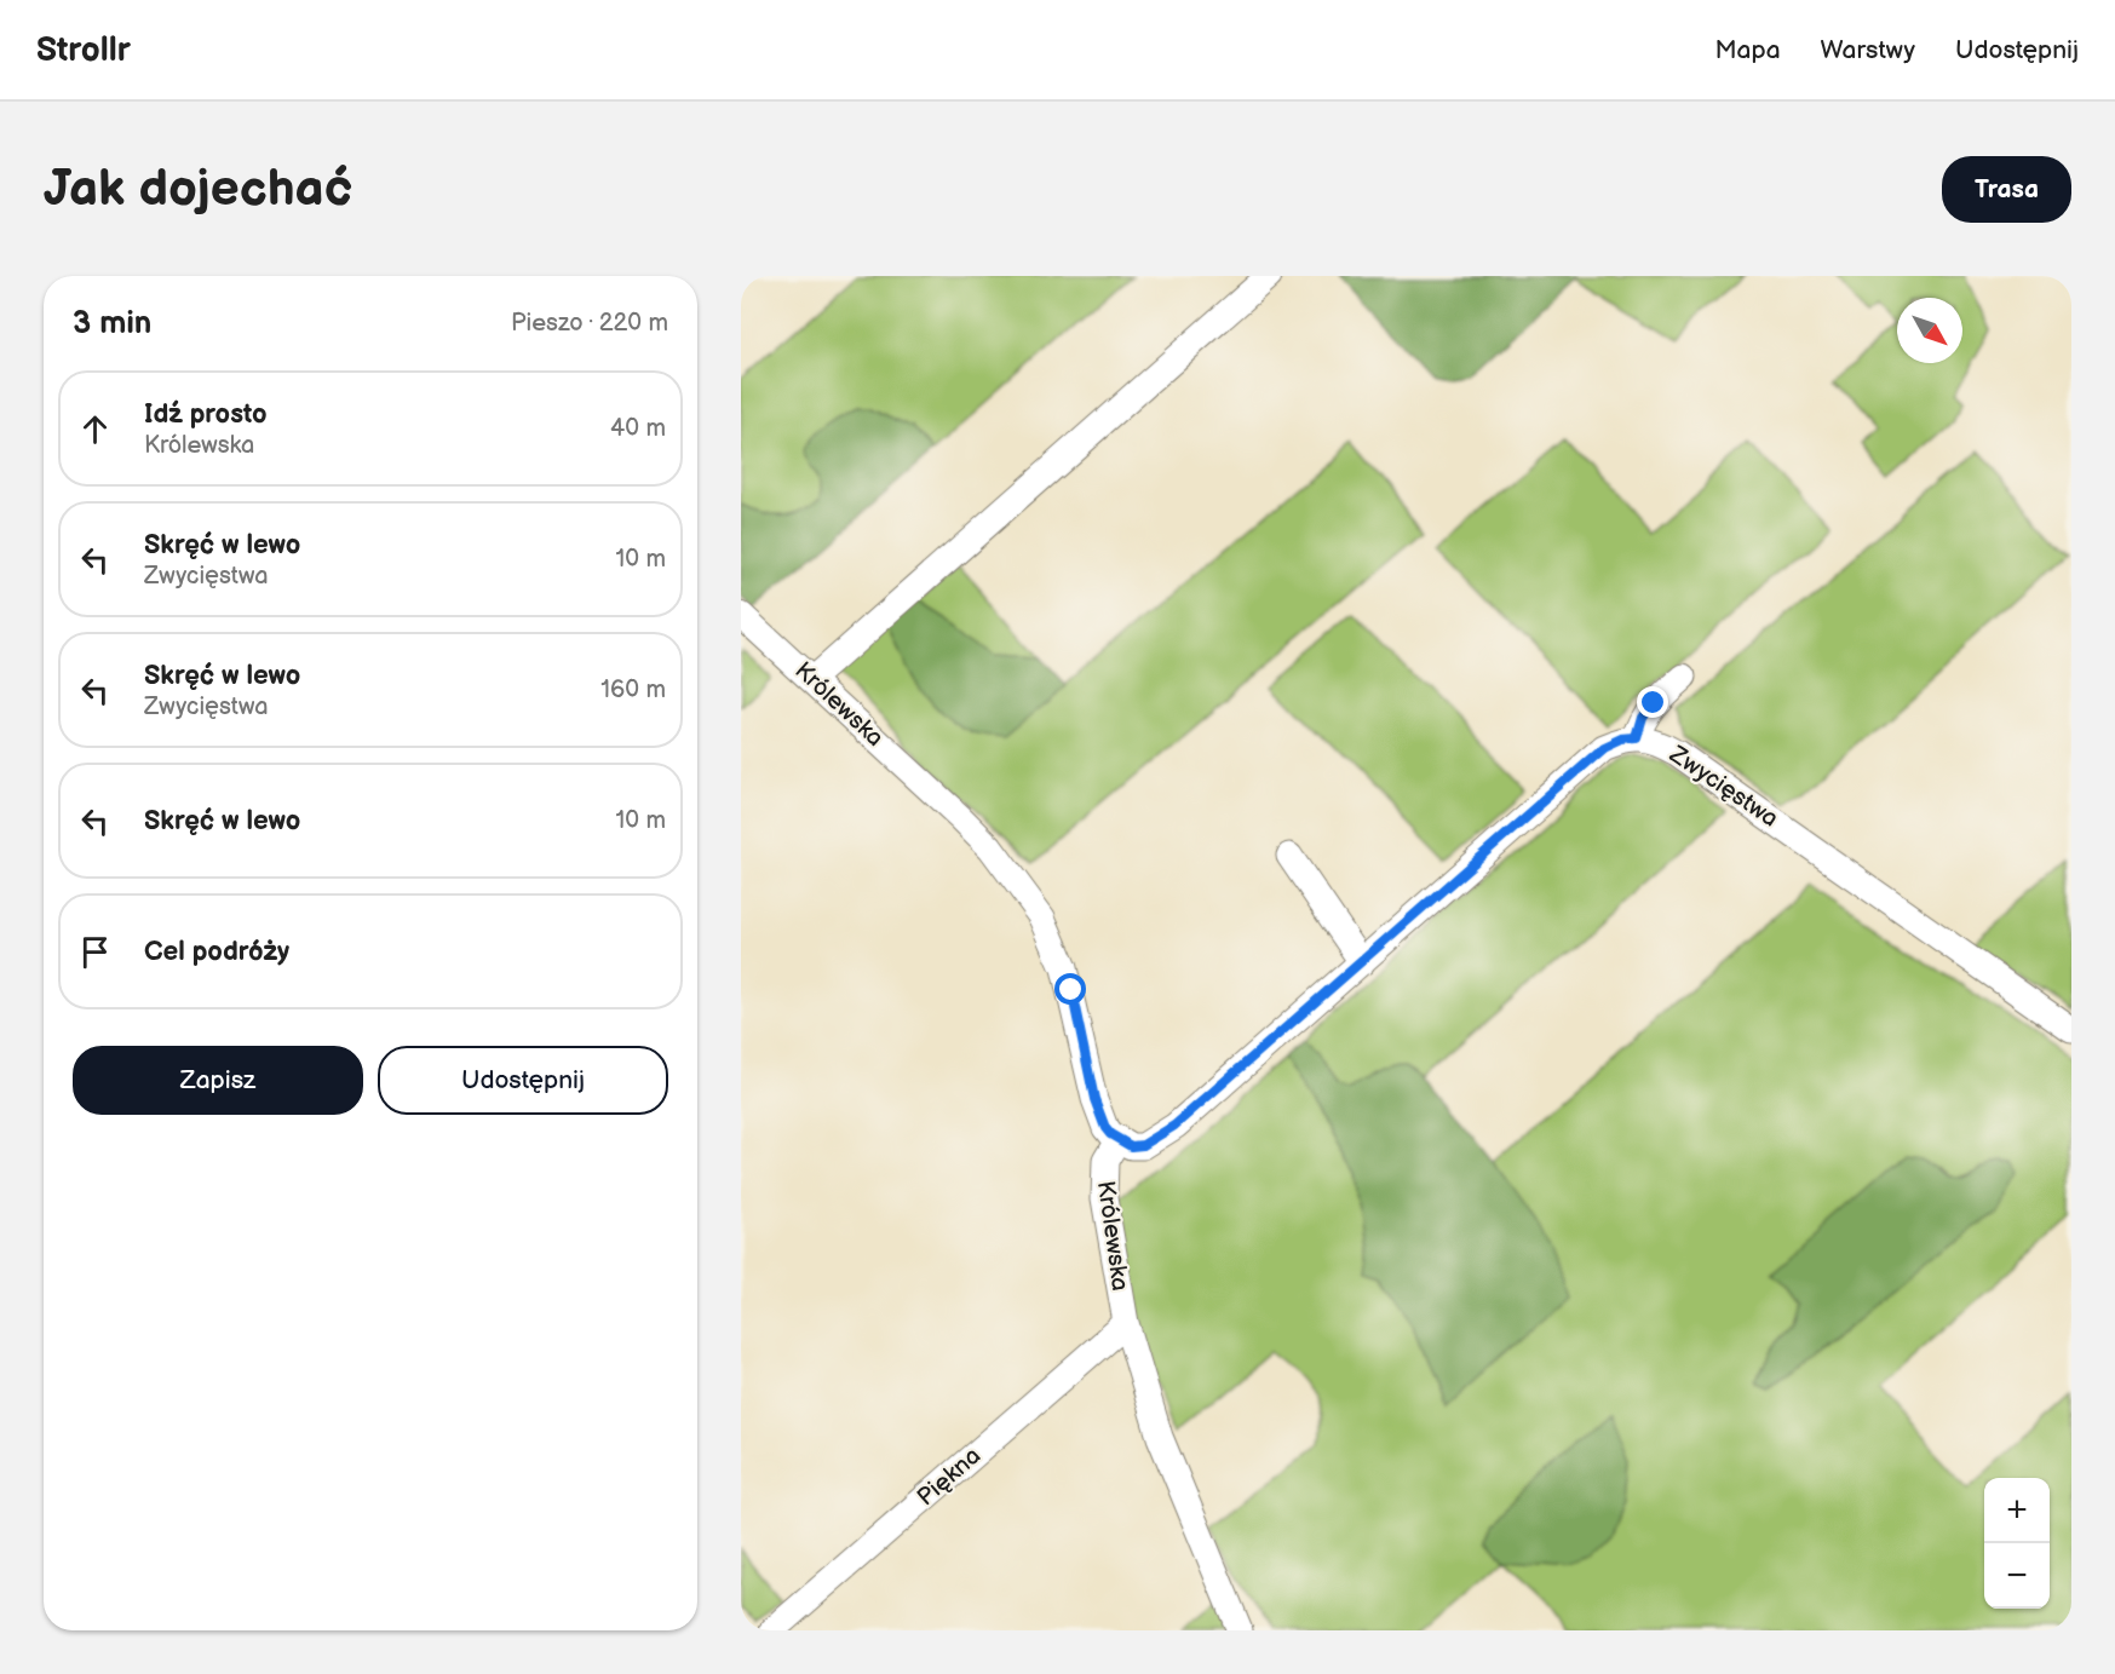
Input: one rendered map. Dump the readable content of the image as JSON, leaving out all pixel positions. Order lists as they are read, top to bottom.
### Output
{
  "streets": {
    "street": ["Królewska", "Zwycięstwa", "Piękna"]
  },
  "crossings": [
    ["Królewska", "Piękna"]
  ],
  "north": "bottom right",
  "page": {
    "header": "Strollr",
    "nav": ["Mapa", "Warstwy", "Udostępnij"],
    "buttons": [
      "Trasa",
      ["Zapisz", "Udostępnij"]
    ],
    "title": "Jak dojechać",
    "heading": ["3 min", "Pieszo · 220 m"],
    "list": [
      ["Idź prosto", "Królewska", "40 m"],
      ["Skręć w lewo", "Zwycięstwa", "10 m"],
      ["Skręć w lewo", "Zwycięstwa", "160 m"],
      ["Skręć w lewo", "10 m"],
      "Cel podróży"
    ],
    "map_buttons": ["+", "−"]
  }
}
